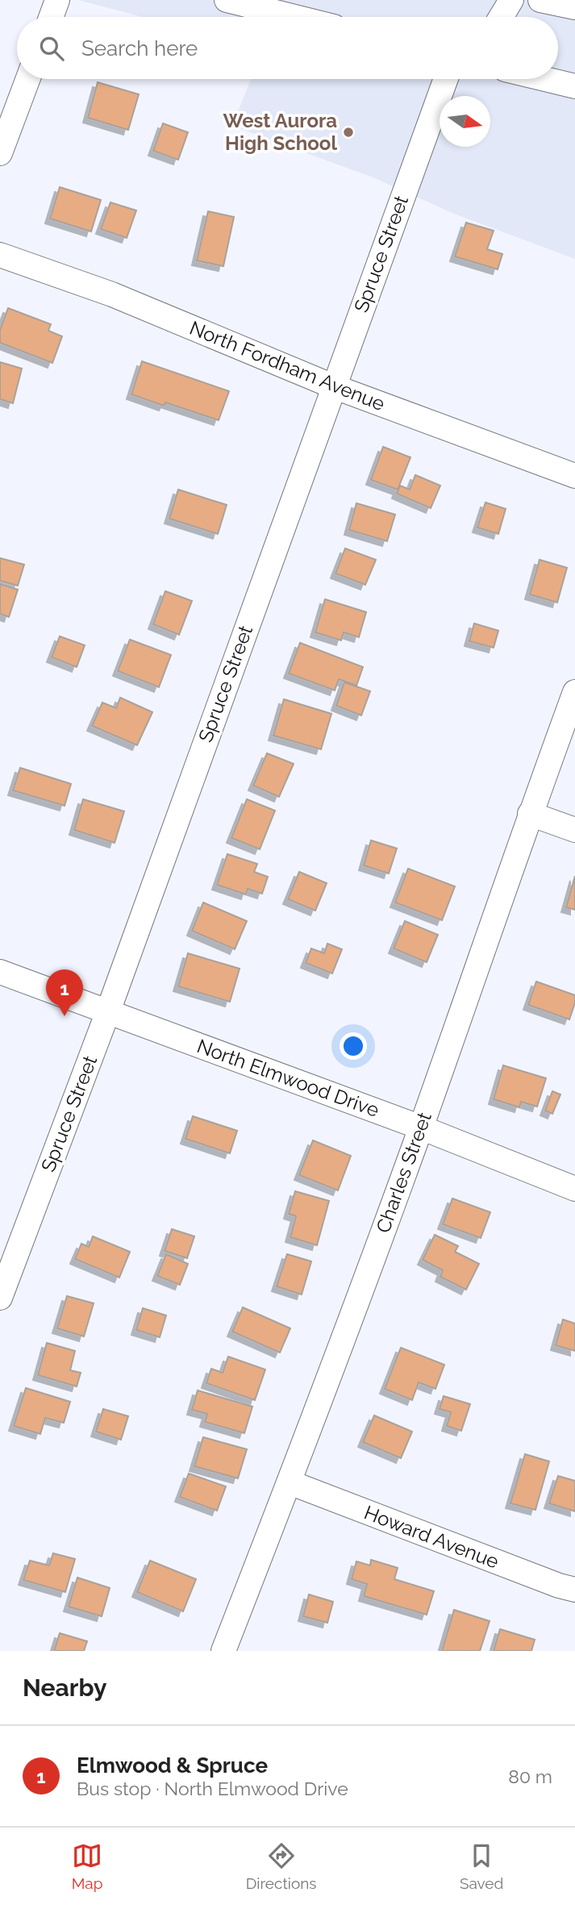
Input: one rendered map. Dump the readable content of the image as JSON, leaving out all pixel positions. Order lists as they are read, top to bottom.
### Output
{
  "streets": {
    "street": [
      "Spruce Street",
      "North Fordham Avenue",
      "North Elmwood Drive",
      "Charles Street",
      "Howard Avenue"
    ]
  },
  "crossings": [
    ["Spruce Street", "North Fordham Avenue"],
    ["Spruce Street", "North Elmwood Drive"],
    ["North Elmwood Drive", "Charles Street"],
    ["Charles Street", "Howard Avenue"]
  ],
  "places": ["West Aurora High School"],
  "north": "right",
  "page": {
    "search": "Search here",
    "pins": "1",
    "heading": "Nearby",
    "list": [
      {
        "mark": "1",
        "name": "Elmwood & Spruce",
        "note": "Bus stop · North Elmwood Drive",
        "value": "80 m"
      }
    ],
    "nav": ["Map", "Directions", "Saved"]
  }
}
